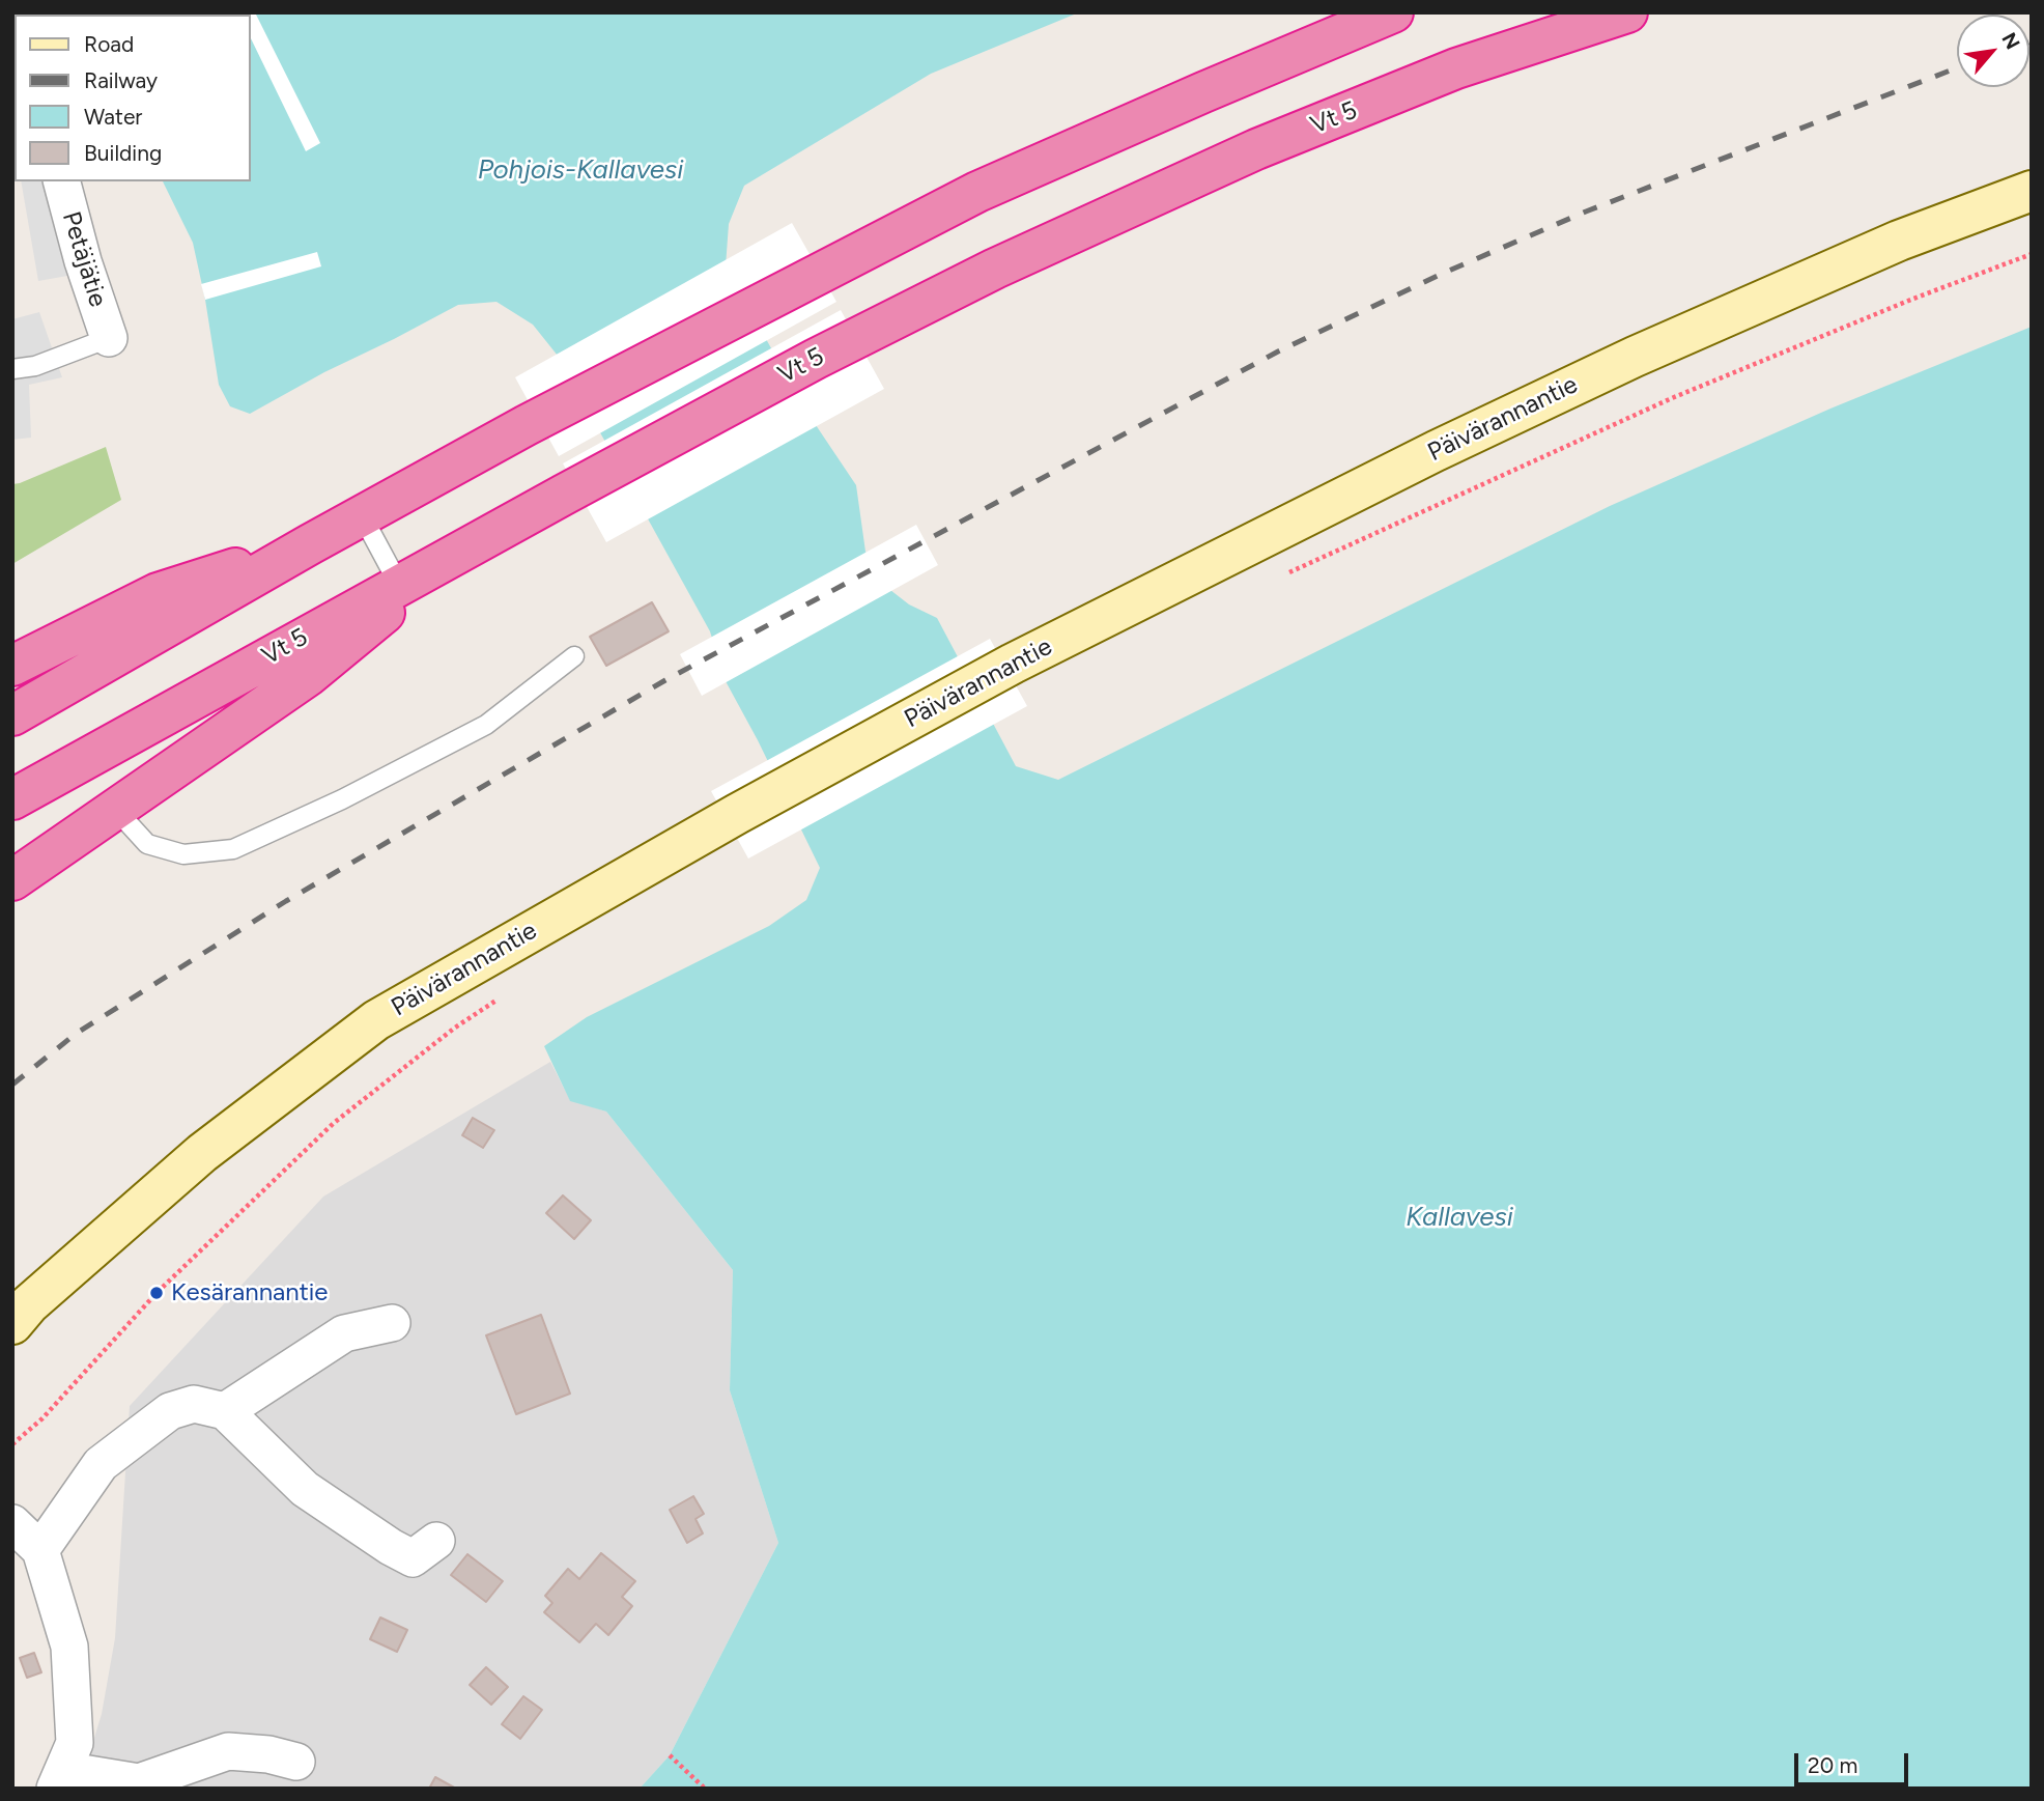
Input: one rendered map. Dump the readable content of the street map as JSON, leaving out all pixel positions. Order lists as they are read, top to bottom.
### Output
{
  "streets": {
    "highway": ["Vt 5"],
    "main road": ["Päivärannantie"],
    "street": ["Petäjätie"]
  },
  "water": ["Pohjois-Kallavesi", "Kallavesi"],
  "places": ["Kesärannantie"],
  "legend": [
    "Road",
    "Railway",
    "Water",
    "Building"
  ],
  "scale_bar": "20 m",
  "north": "top right"
}
